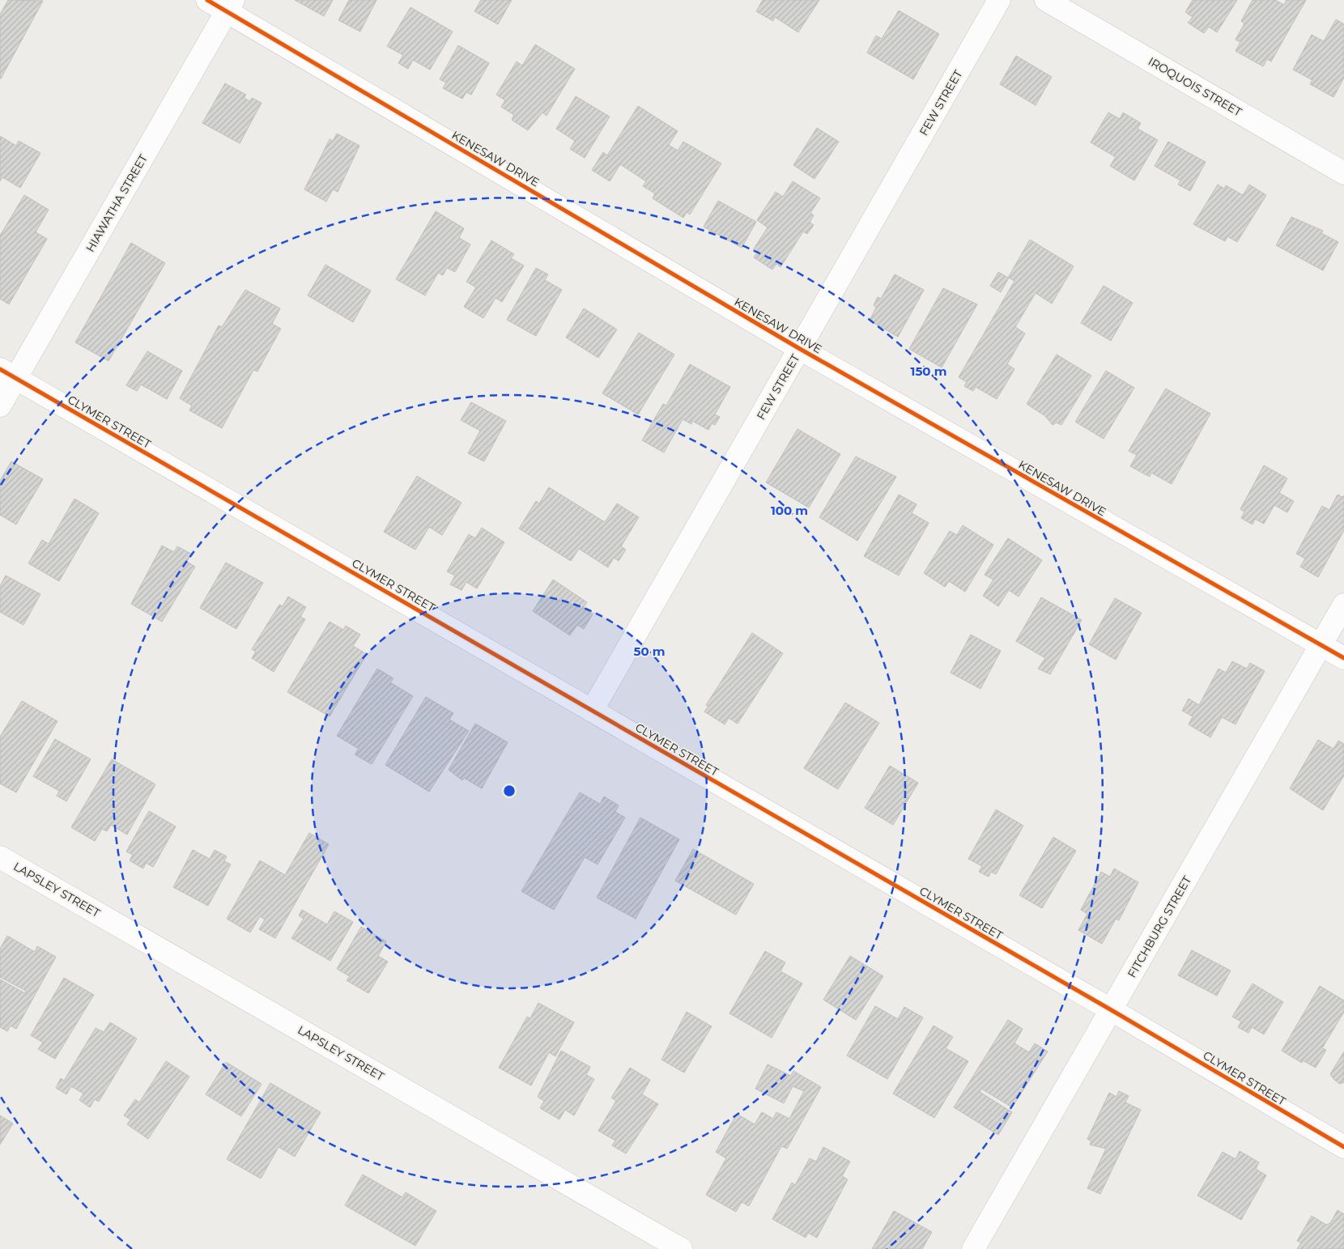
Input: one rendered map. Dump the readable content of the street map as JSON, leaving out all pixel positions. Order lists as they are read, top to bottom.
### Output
{
  "streets": {
    "street": [
      "IROQUOIS STREET",
      "FEW STREET",
      "KENESAW DRIVE",
      "HIAWATHA STREET",
      "CLYMER STREET",
      "LAPSLEY STREET",
      "FITCHBURG STREET"
    ]
  },
  "crossings": [
    ["FEW STREET", "KENESAW DRIVE"],
    ["FEW STREET", "CLYMER STREET"],
    ["KENESAW DRIVE", "HIAWATHA STREET"],
    ["KENESAW DRIVE", "FITCHBURG STREET"],
    ["HIAWATHA STREET", "CLYMER STREET"],
    ["CLYMER STREET", "FITCHBURG STREET"]
  ],
  "rings": ["150 m", "100 m", "50 m"]
}
